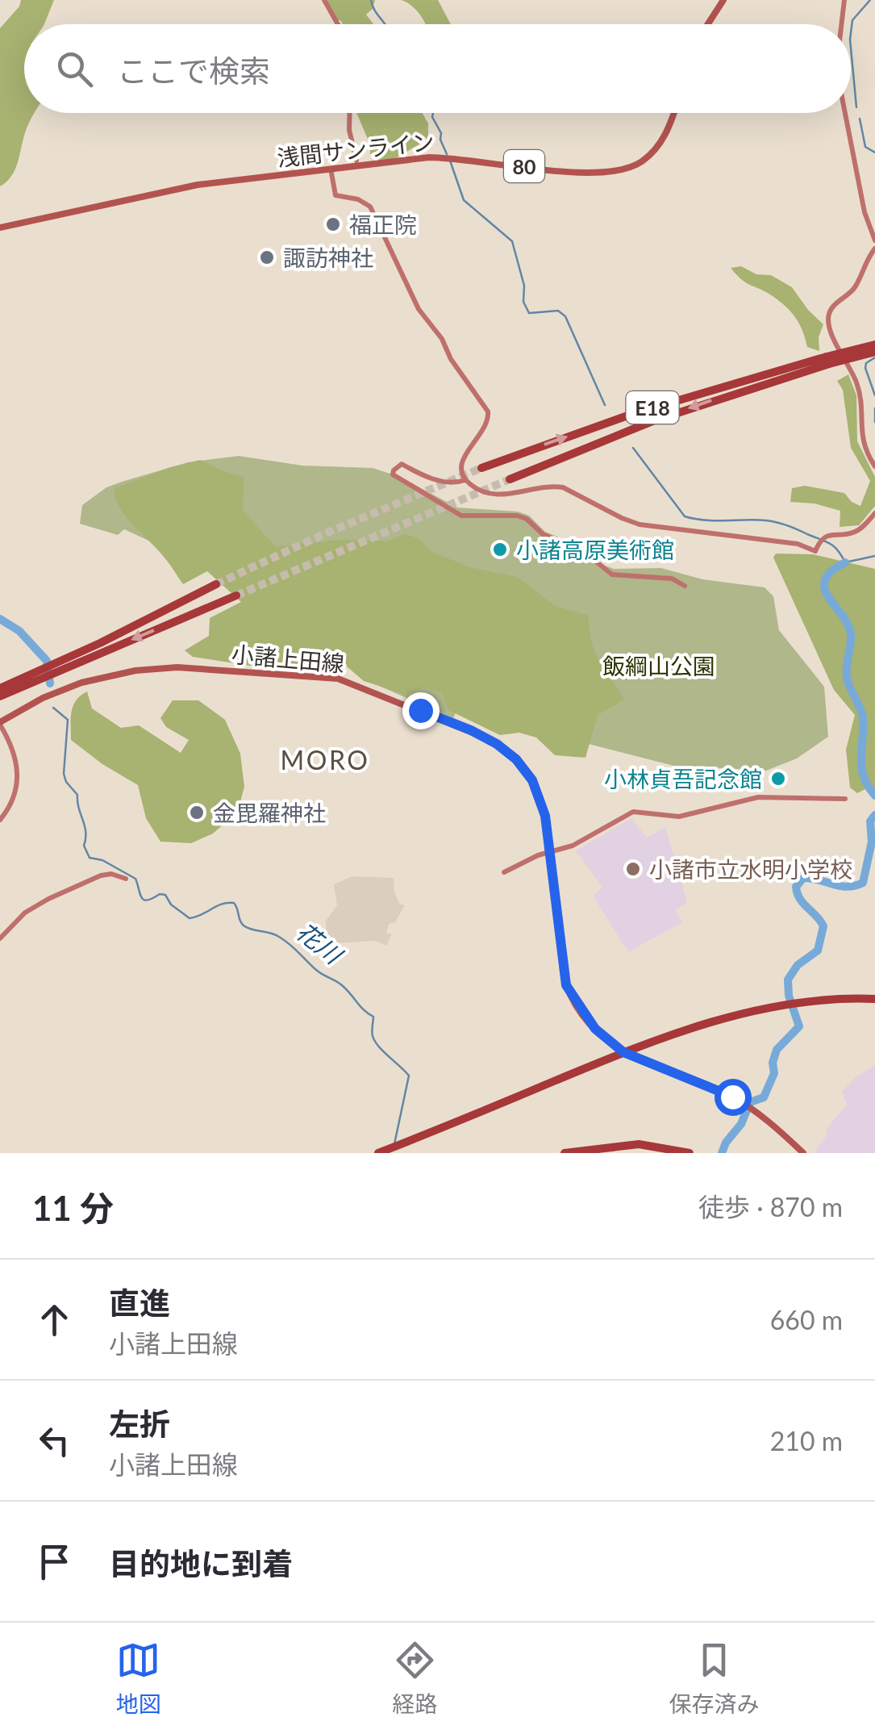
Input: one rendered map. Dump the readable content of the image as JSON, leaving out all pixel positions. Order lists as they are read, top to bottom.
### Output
{
  "streets": {
    "highway": ["E18"],
    "main road": ["浅間サンライン", "80", "小諸上田線"]
  },
  "districts": ["MORO"],
  "water": ["花川"],
  "parks": ["飯綱山公園"],
  "places": [
    "福正院",
    "諏訪神社",
    "小諸高原美術館",
    "小林貞吾記念館",
    "金毘羅神社",
    "小諸市立水明小学校"
  ],
  "page": {
    "search": "ここで検索",
    "heading": ["11 分", "徒歩 · 870 m"],
    "list": [
      ["直進", "小諸上田線", "660 m"],
      ["左折", "小諸上田線", "210 m"],
      "目的地に到着"
    ],
    "nav": ["地図", "経路", "保存済み"]
  }
}
